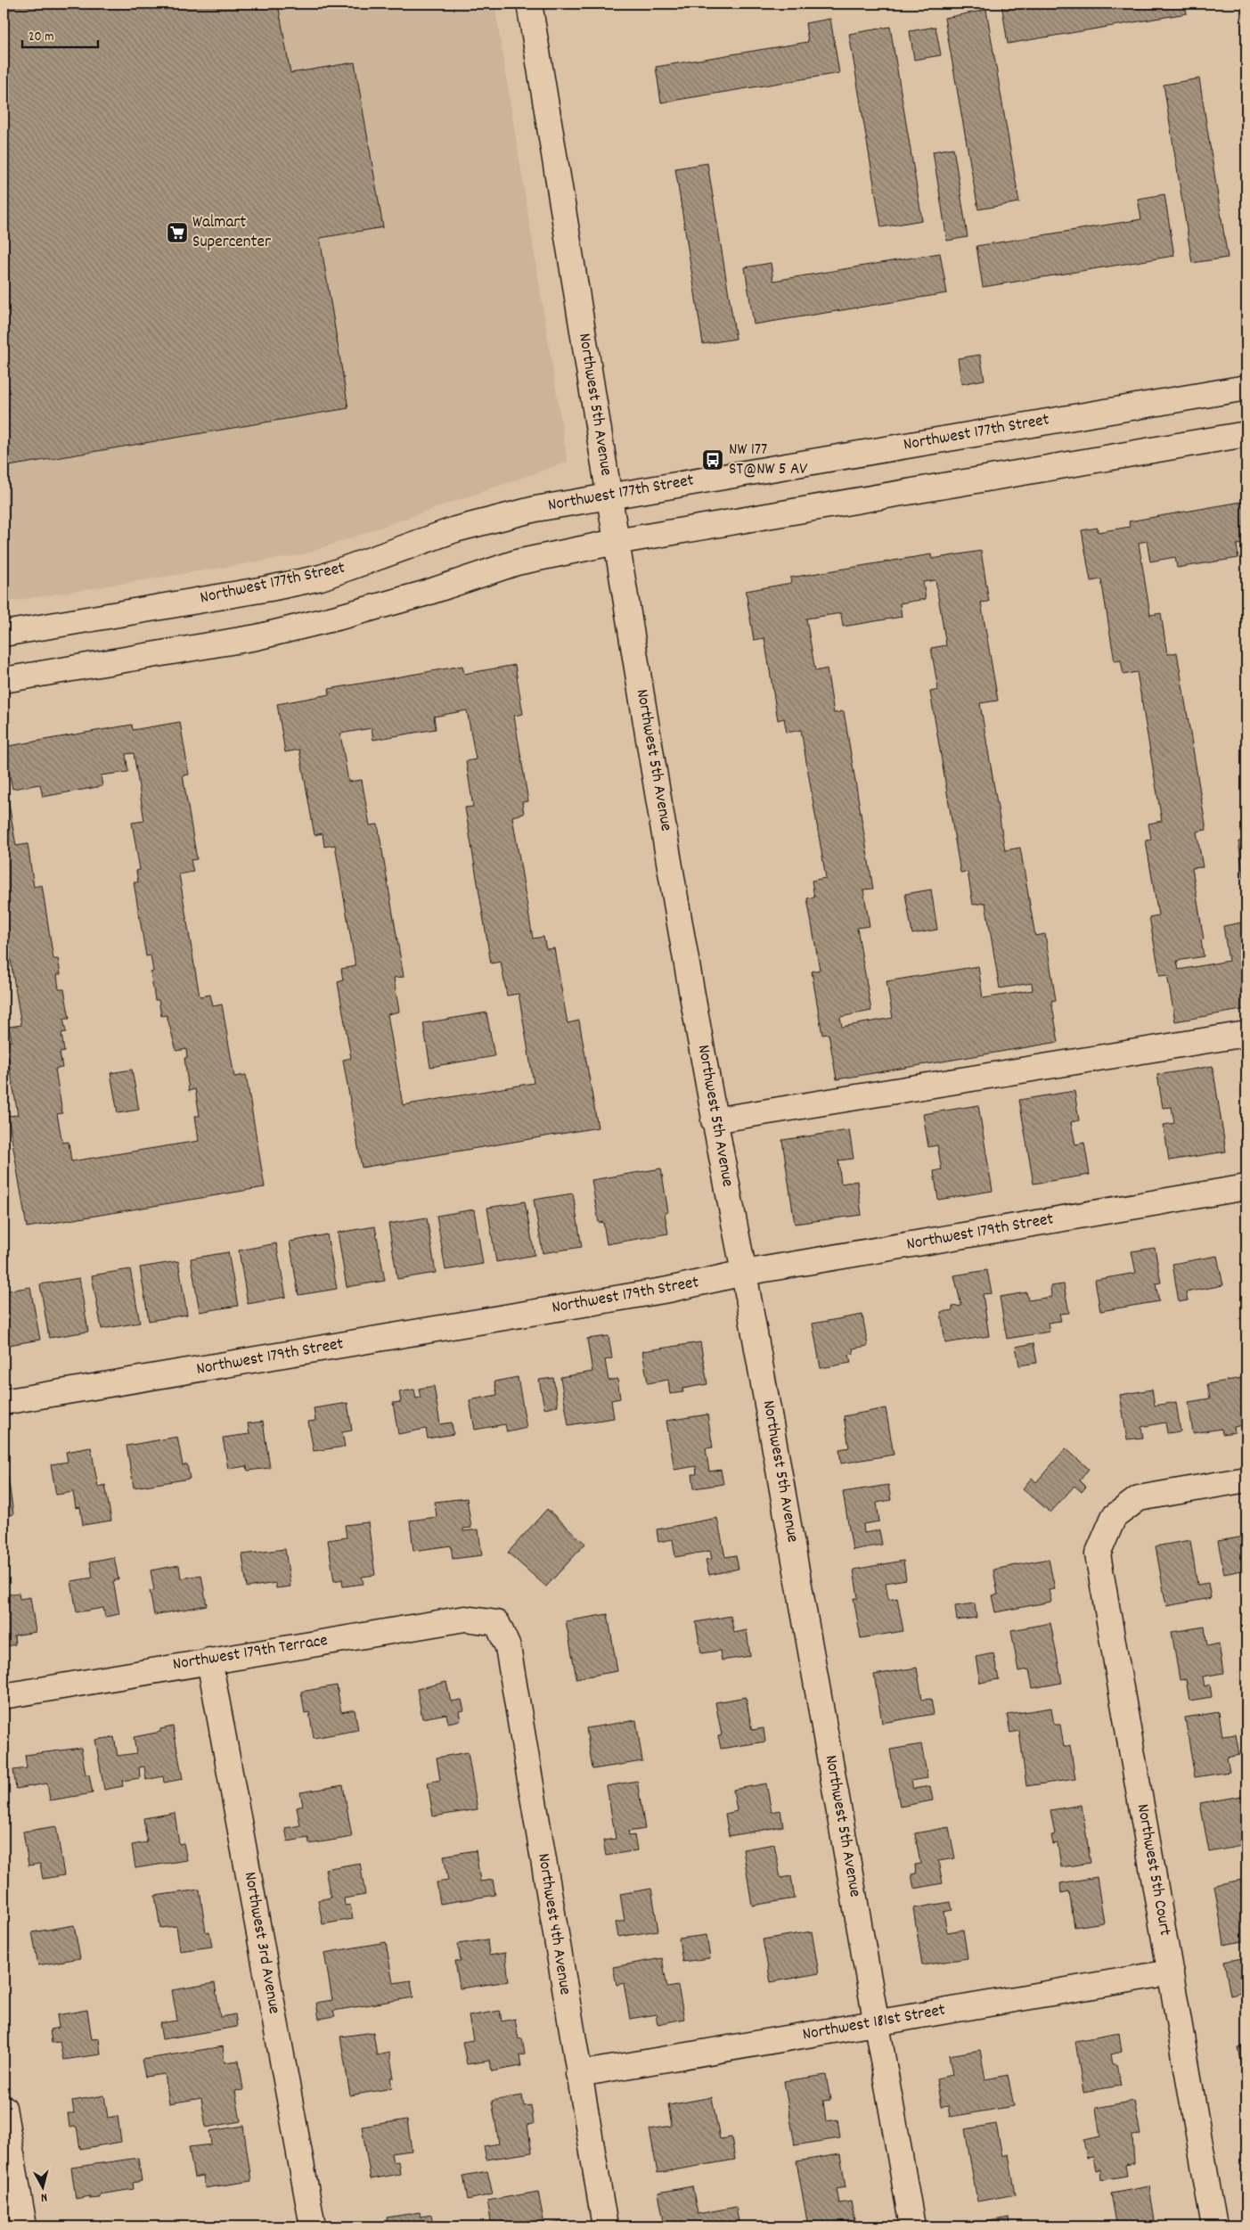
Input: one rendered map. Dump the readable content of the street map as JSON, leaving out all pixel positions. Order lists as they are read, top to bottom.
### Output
{
  "streets": {
    "street": [
      "Northwest 5th Avenue",
      "Northwest 177th Street",
      "Northwest 179th Street",
      "Northwest 179th Terrace",
      "Northwest 5th Court",
      "Northwest 4th Avenue",
      "Northwest 3rd Avenue",
      "Northwest 181st Street"
    ]
  },
  "crossings": [
    ["Northwest 5th Avenue", "Northwest 177th Street"],
    ["Northwest 5th Avenue", "Northwest 179th Street"],
    ["Northwest 5th Avenue", "Northwest 181st Street"],
    ["Northwest 179th Terrace", "Northwest 4th Avenue"],
    ["Northwest 179th Terrace", "Northwest 3rd Avenue"],
    ["Northwest 5th Court", "Northwest 181st Street"],
    ["Northwest 4th Avenue", "Northwest 181st Street"]
  ],
  "places": {
    "supermarket": ["Walmart Supercenter"],
    "bus stop": ["NW 177 ST@NW 5 AV"]
  },
  "scale_bar": "20 m",
  "north": "bottom"
}
